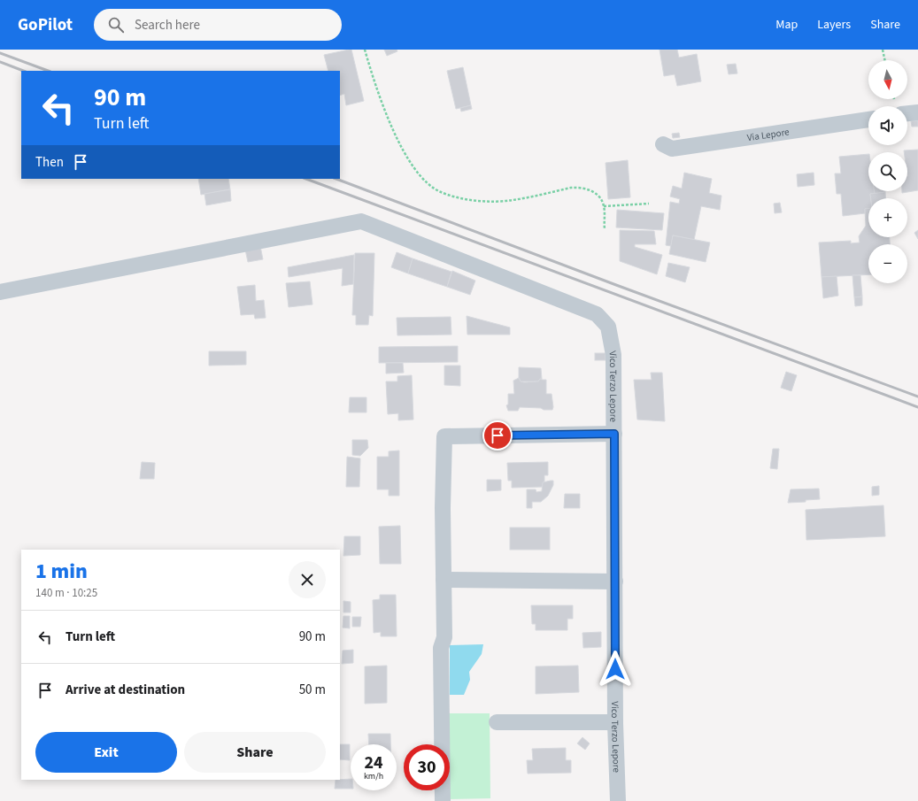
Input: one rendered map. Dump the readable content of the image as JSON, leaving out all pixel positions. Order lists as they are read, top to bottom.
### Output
{
  "streets": {
    "street": ["Via Lepore", "Vico Terzo Lepore"]
  },
  "north": "bottom",
  "page": {
    "header": "GoPilot",
    "search": "Search here",
    "nav": ["Map", "Layers", "Share"],
    "map_buttons": ["+", "−"],
    "turn": ["90 m", "Turn left"],
    "then": "Then",
    "heading": ["1 min", "140 m · 10:25"],
    "list": [
      {
        "name": "Turn left",
        "value": "90 m"
      },
      {
        "name": "Arrive at destination",
        "value": "50 m"
      }
    ],
    "buttons": ["Exit", "Share"],
    "speed": "24 km/h",
    "limit": "30"
  }
}
